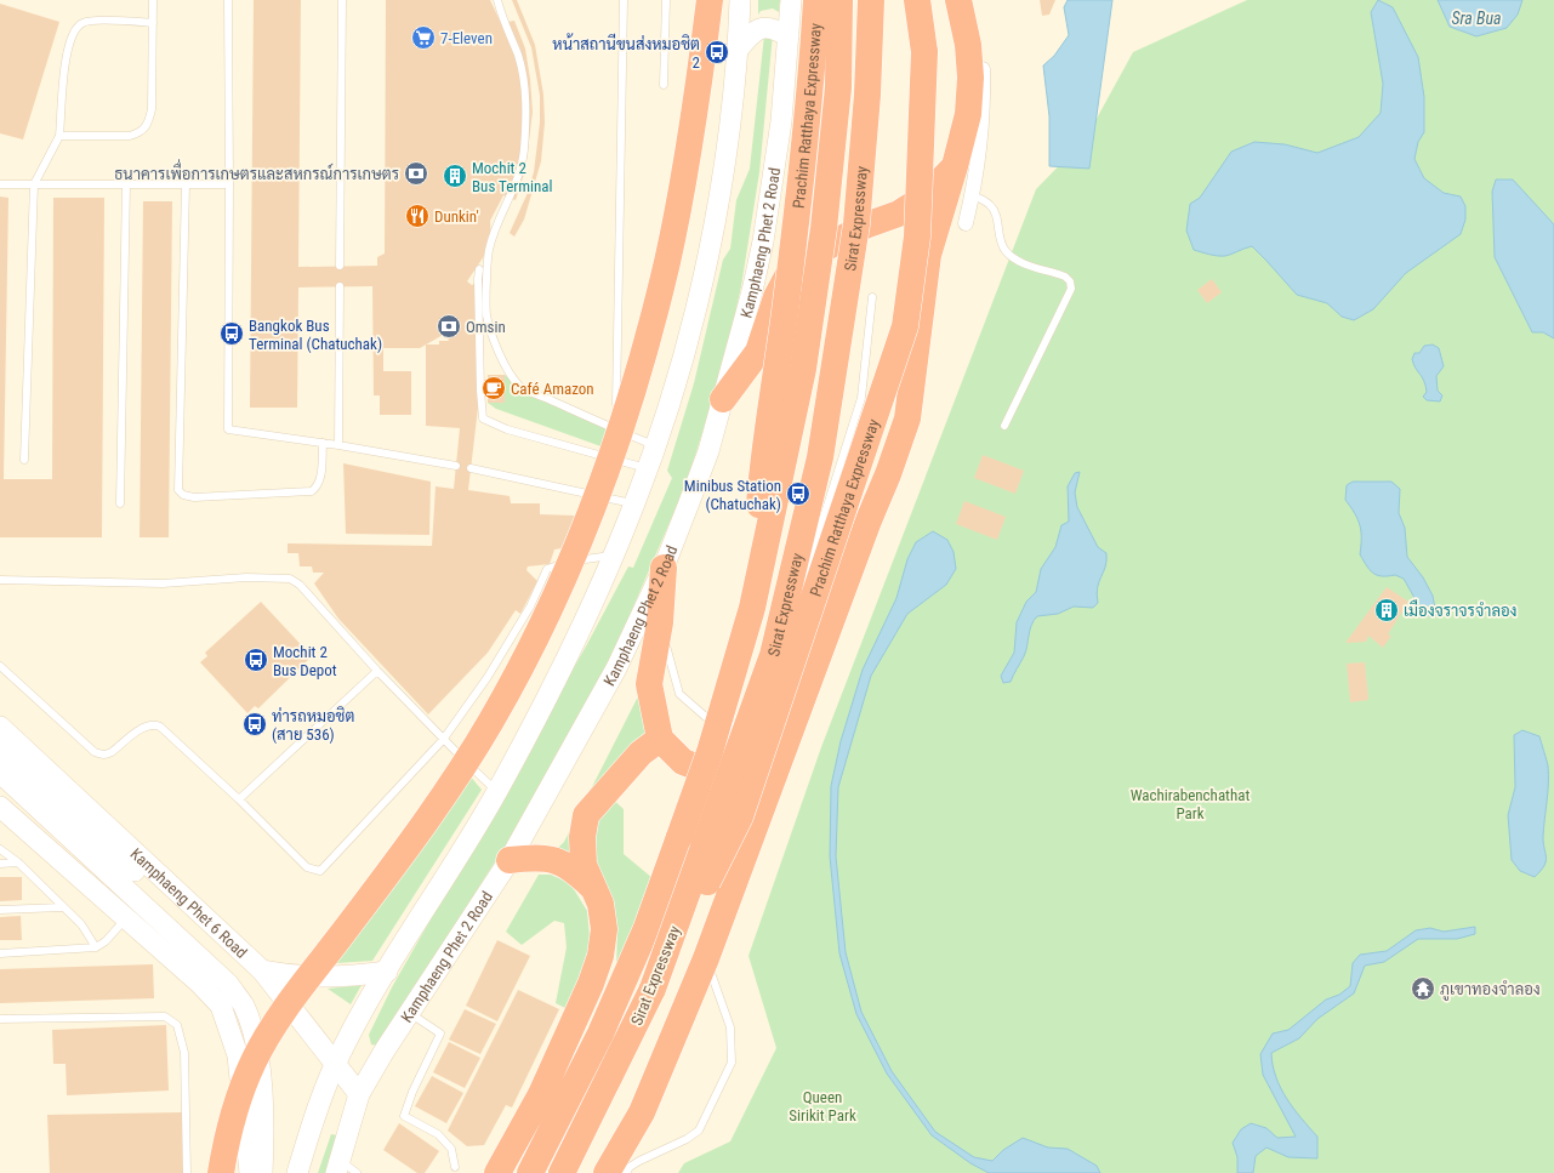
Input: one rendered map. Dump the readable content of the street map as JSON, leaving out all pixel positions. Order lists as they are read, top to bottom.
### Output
{
  "streets": {
    "highway": ["Prachim Ratthaya Expressway", "Sirat Expressway"],
    "main road": ["Kamphaeng Phet 2 Road", "Kamphaeng Phet 6 Road"]
  },
  "crossings": [
    ["Prachim Ratthaya Expressway", "Sirat Expressway"],
    ["Kamphaeng Phet 2 Road", "Kamphaeng Phet 6 Road"]
  ],
  "water": ["Sra Bua"],
  "parks": ["Wachirabenchathat Park", "Queen Sirikit Park"],
  "places": {
    "supermarket": ["7-Eleven"],
    "bus stop": [
      "หน้าสถานีขนส่งหมอชิต 2",
      "Bangkok Bus Terminal (Chatuchak)",
      "Minibus Station (Chatuchak)",
      "Mochit 2 Bus Depot",
      "ท่ารถหมอชิต (สาย 536)"
    ],
    "bank": ["ธนาคารเพื่อการเกษตรและสหกรณ์การเกษตร", "Omsin"],
    "building": ["Mochit 2 Bus Terminal", "เมืองจราจรจำลอง"],
    "restaurant": ["Dunkin'"],
    "cafe": ["Café Amazon"],
    "temple": ["ภูเขาทองจำลอง"]
  }
}
